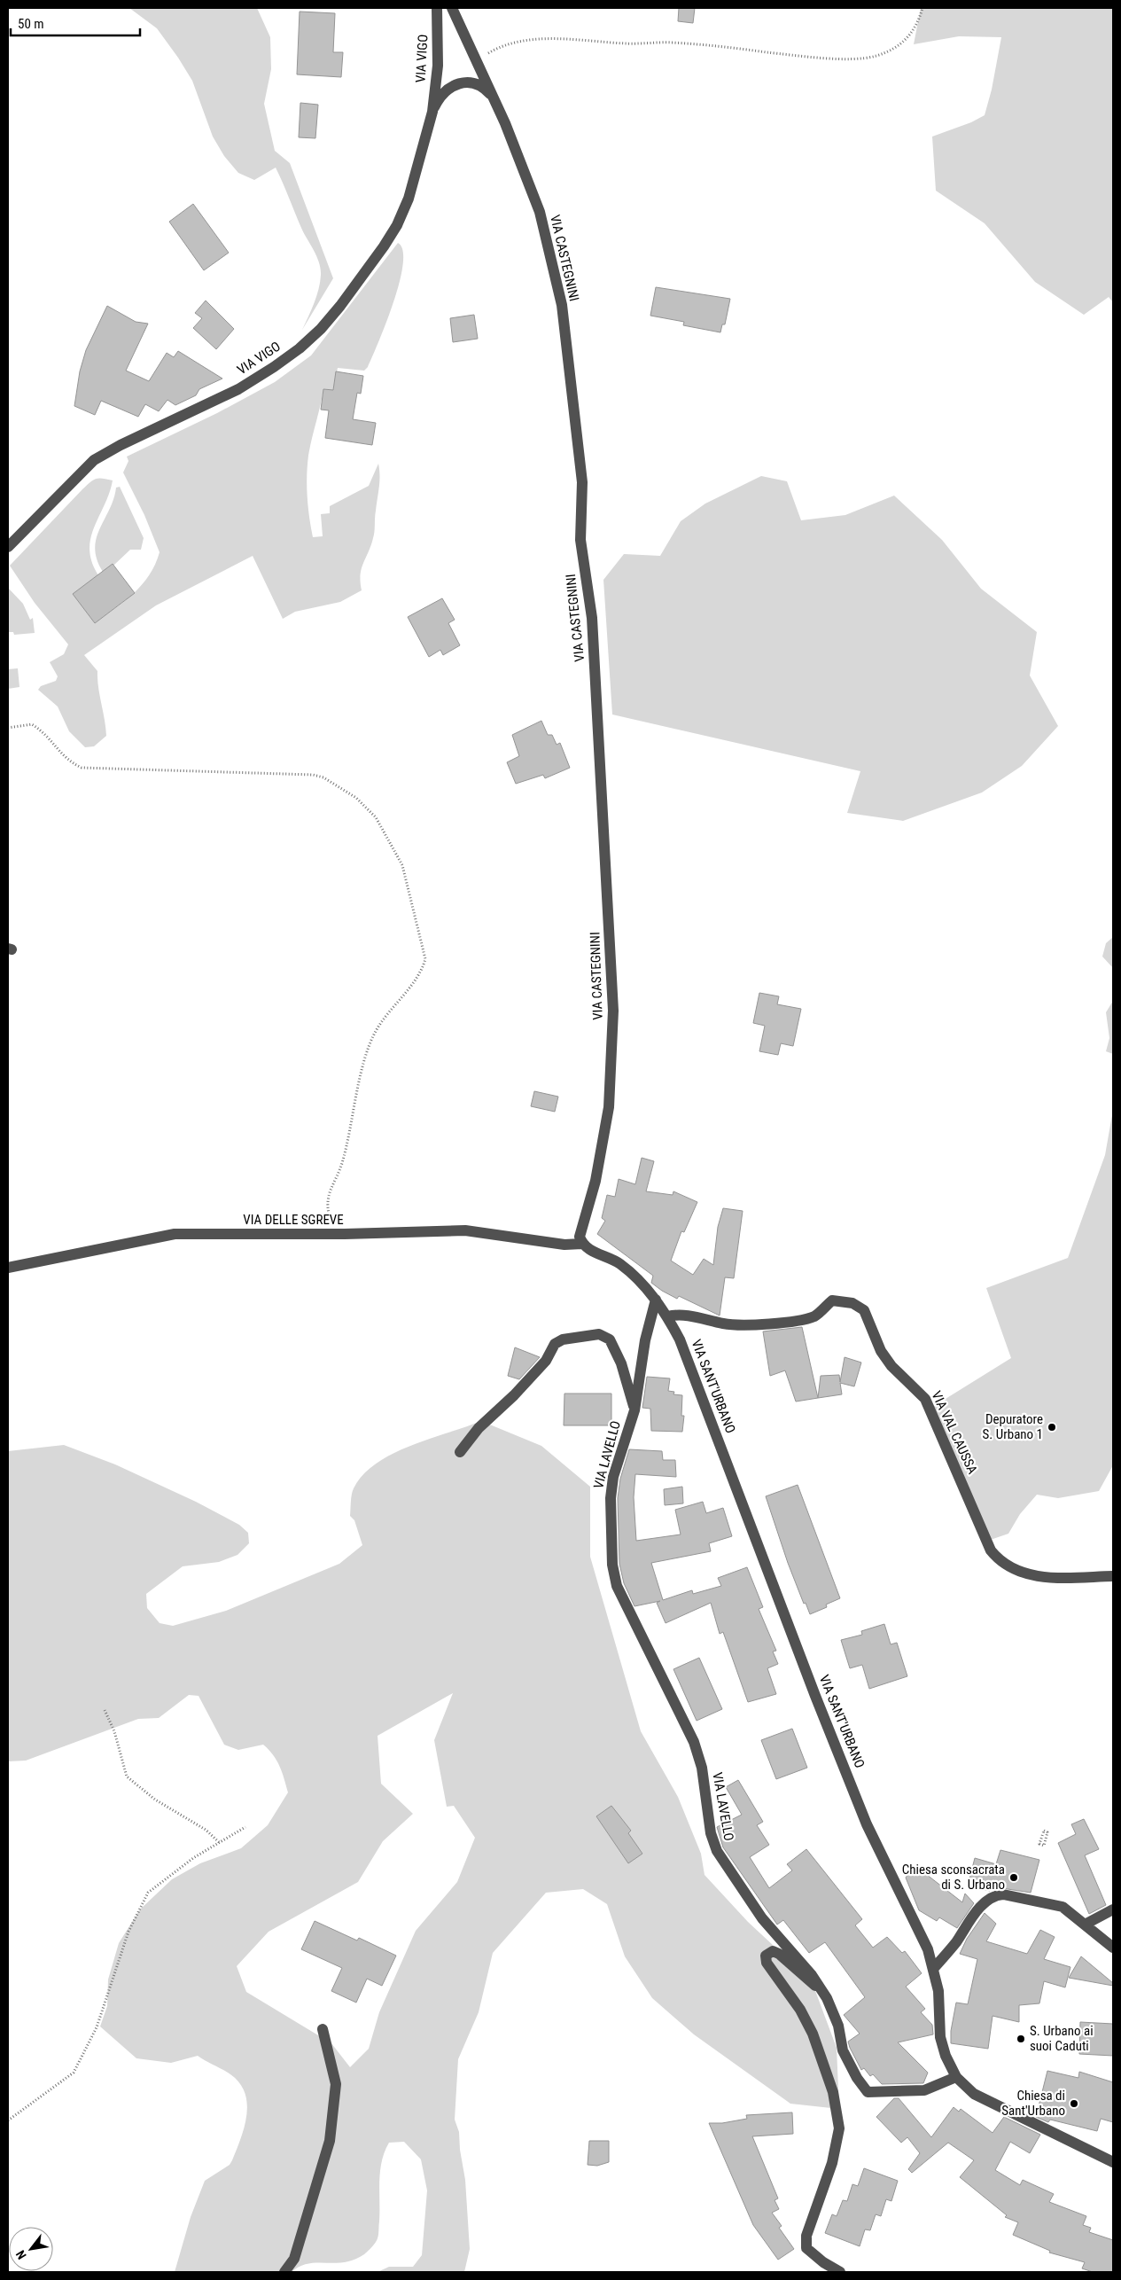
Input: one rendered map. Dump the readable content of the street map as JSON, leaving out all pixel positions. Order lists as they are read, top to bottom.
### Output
{
  "streets": {
    "street": [
      "VIA VIGO",
      "VIA CASTEGNINI",
      "VIA DELLE SGREVE",
      "VIA SANT'URBANO",
      "VIA VAL CAUSSA",
      "VIA LAVELLO"
    ]
  },
  "crossings": [
    ["VIA VIGO", "VIA CASTEGNINI"],
    ["VIA CASTEGNINI", "VIA DELLE SGREVE"],
    ["VIA CASTEGNINI", "VIA SANT'URBANO"],
    ["VIA DELLE SGREVE", "VIA SANT'URBANO"],
    ["VIA SANT'URBANO", "VIA VAL CAUSSA"],
    ["VIA SANT'URBANO", "VIA LAVELLO"]
  ],
  "places": [
    "Depuratore S. Urbano 1",
    "Chiesa sconsacrata di S. Urbano",
    "S. Urbano ai suoi Caduti",
    "Chiesa di Sant'Urbano"
  ],
  "scale_bar": "50 m",
  "north": "bottom left"
}
